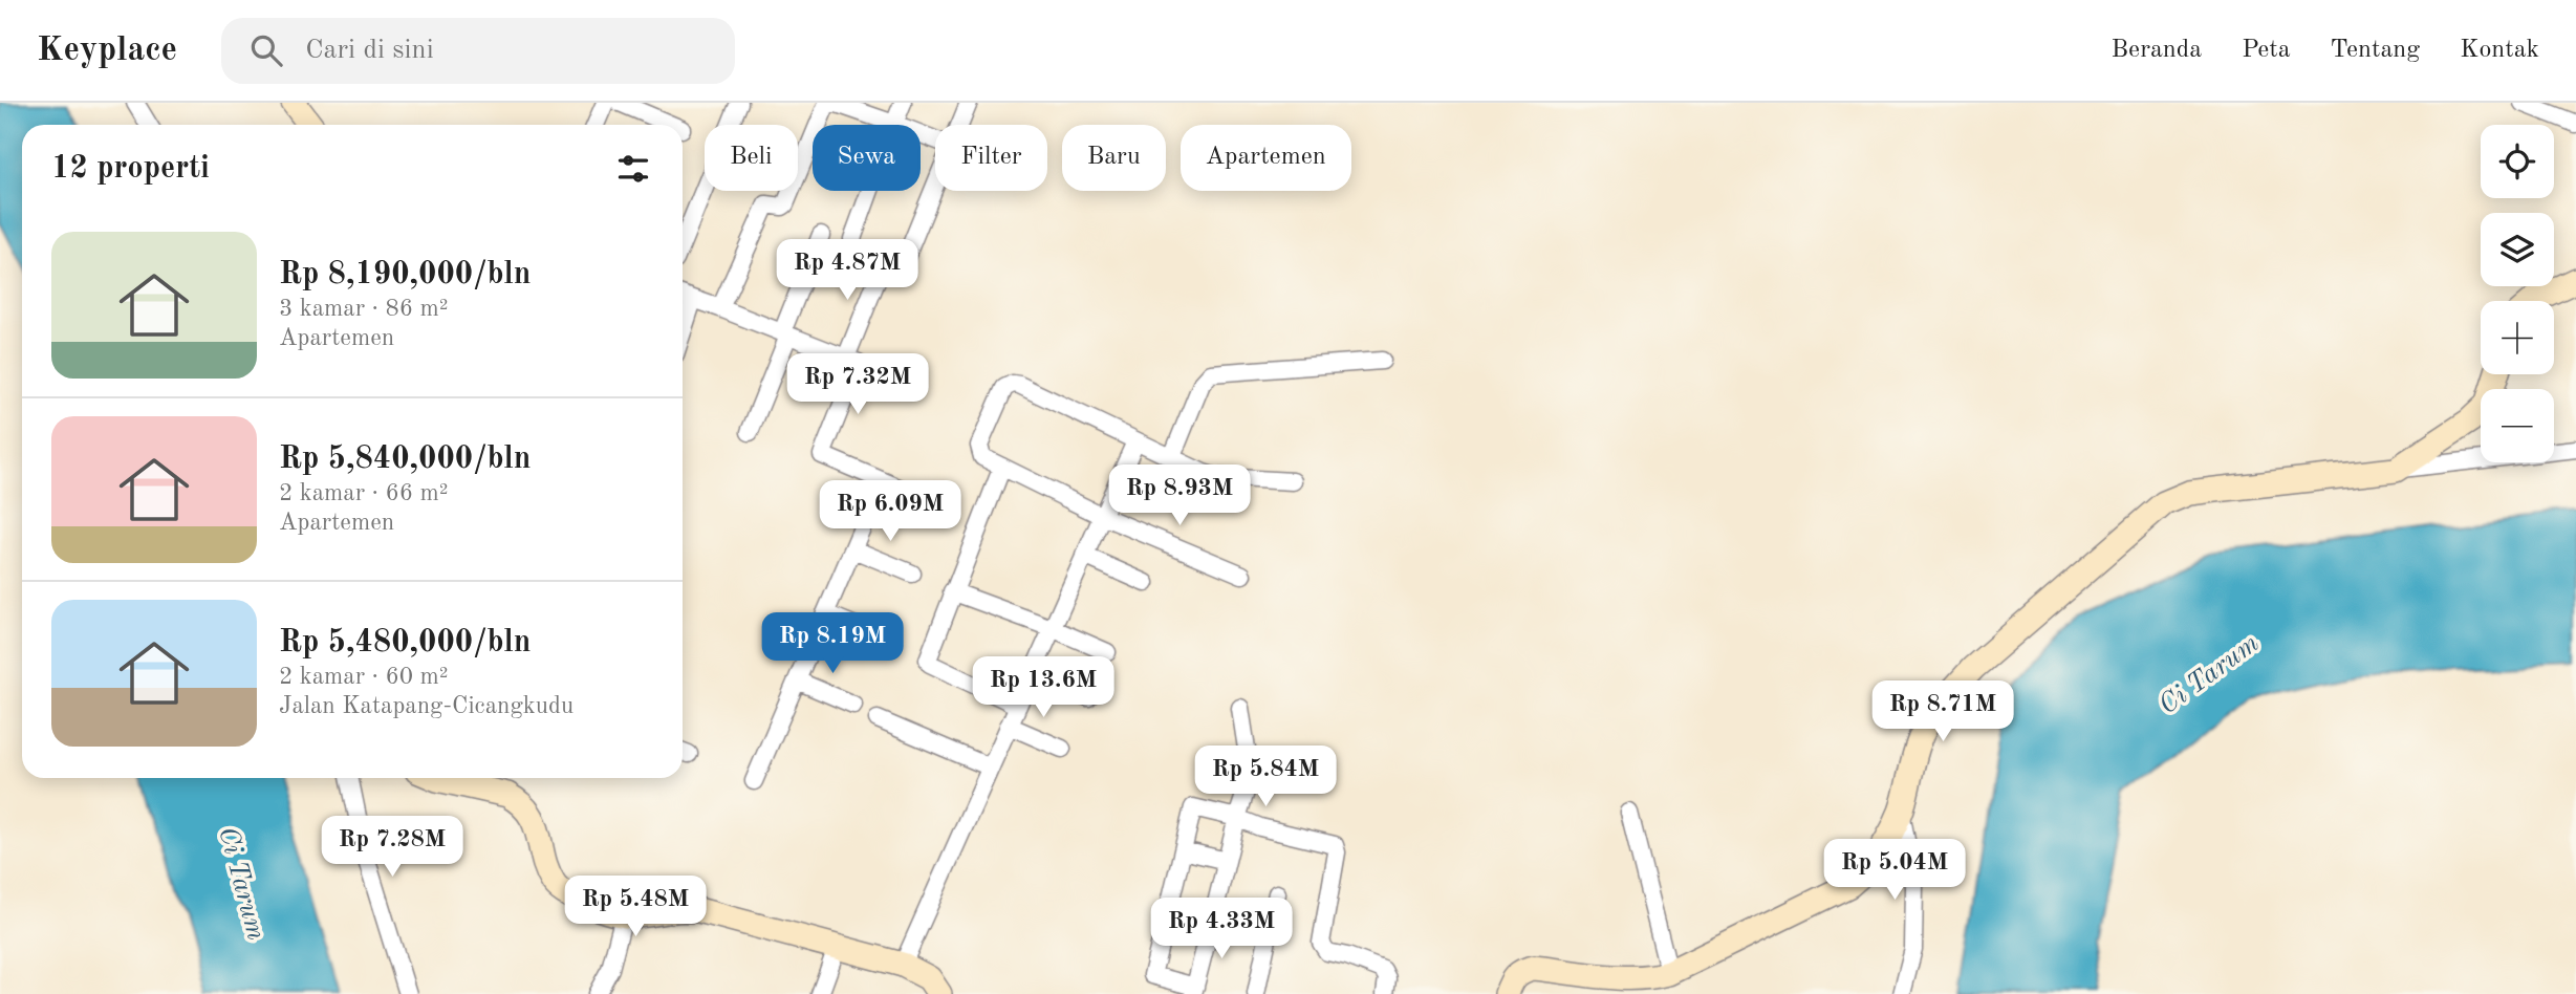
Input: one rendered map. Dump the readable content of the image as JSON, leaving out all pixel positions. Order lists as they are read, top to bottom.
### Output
{
  "water": ["Ci Tarum"],
  "page": {
    "header": "Keyplace",
    "search": "Cari di sini",
    "nav": [
      "Beranda",
      "Peta",
      "Tentang",
      "Kontak"
    ],
    "map_buttons": ["+", "−"],
    "chip": [
      "Beli",
      "Sewa",
      "Filter",
      "Baru",
      "Apartemen"
    ],
    "heading": "12 properti",
    "list": [
      {
        "name": "Rp 8,190,000/bln",
        "note": "3 kamar · 86 m² · Apartemen"
      },
      {
        "name": "Rp 5,840,000/bln",
        "note": "2 kamar · 66 m² · Apartemen"
      },
      {
        "name": "Rp 5,480,000/bln",
        "note": "2 kamar · 60 m² · Jalan Katapang-Cicangkudu"
      }
    ],
    "price": [
      "Rp 4.87M",
      "Rp 7.32M",
      "Rp 8.93M",
      "Rp 6.09M",
      "Rp 8.19M",
      "Rp 13.6M",
      "Rp 8.71M",
      "Rp 5.84M",
      "Rp 7.28M",
      "Rp 5.04M",
      "Rp 5.48M",
      "Rp 4.33M"
    ]
  }
}
